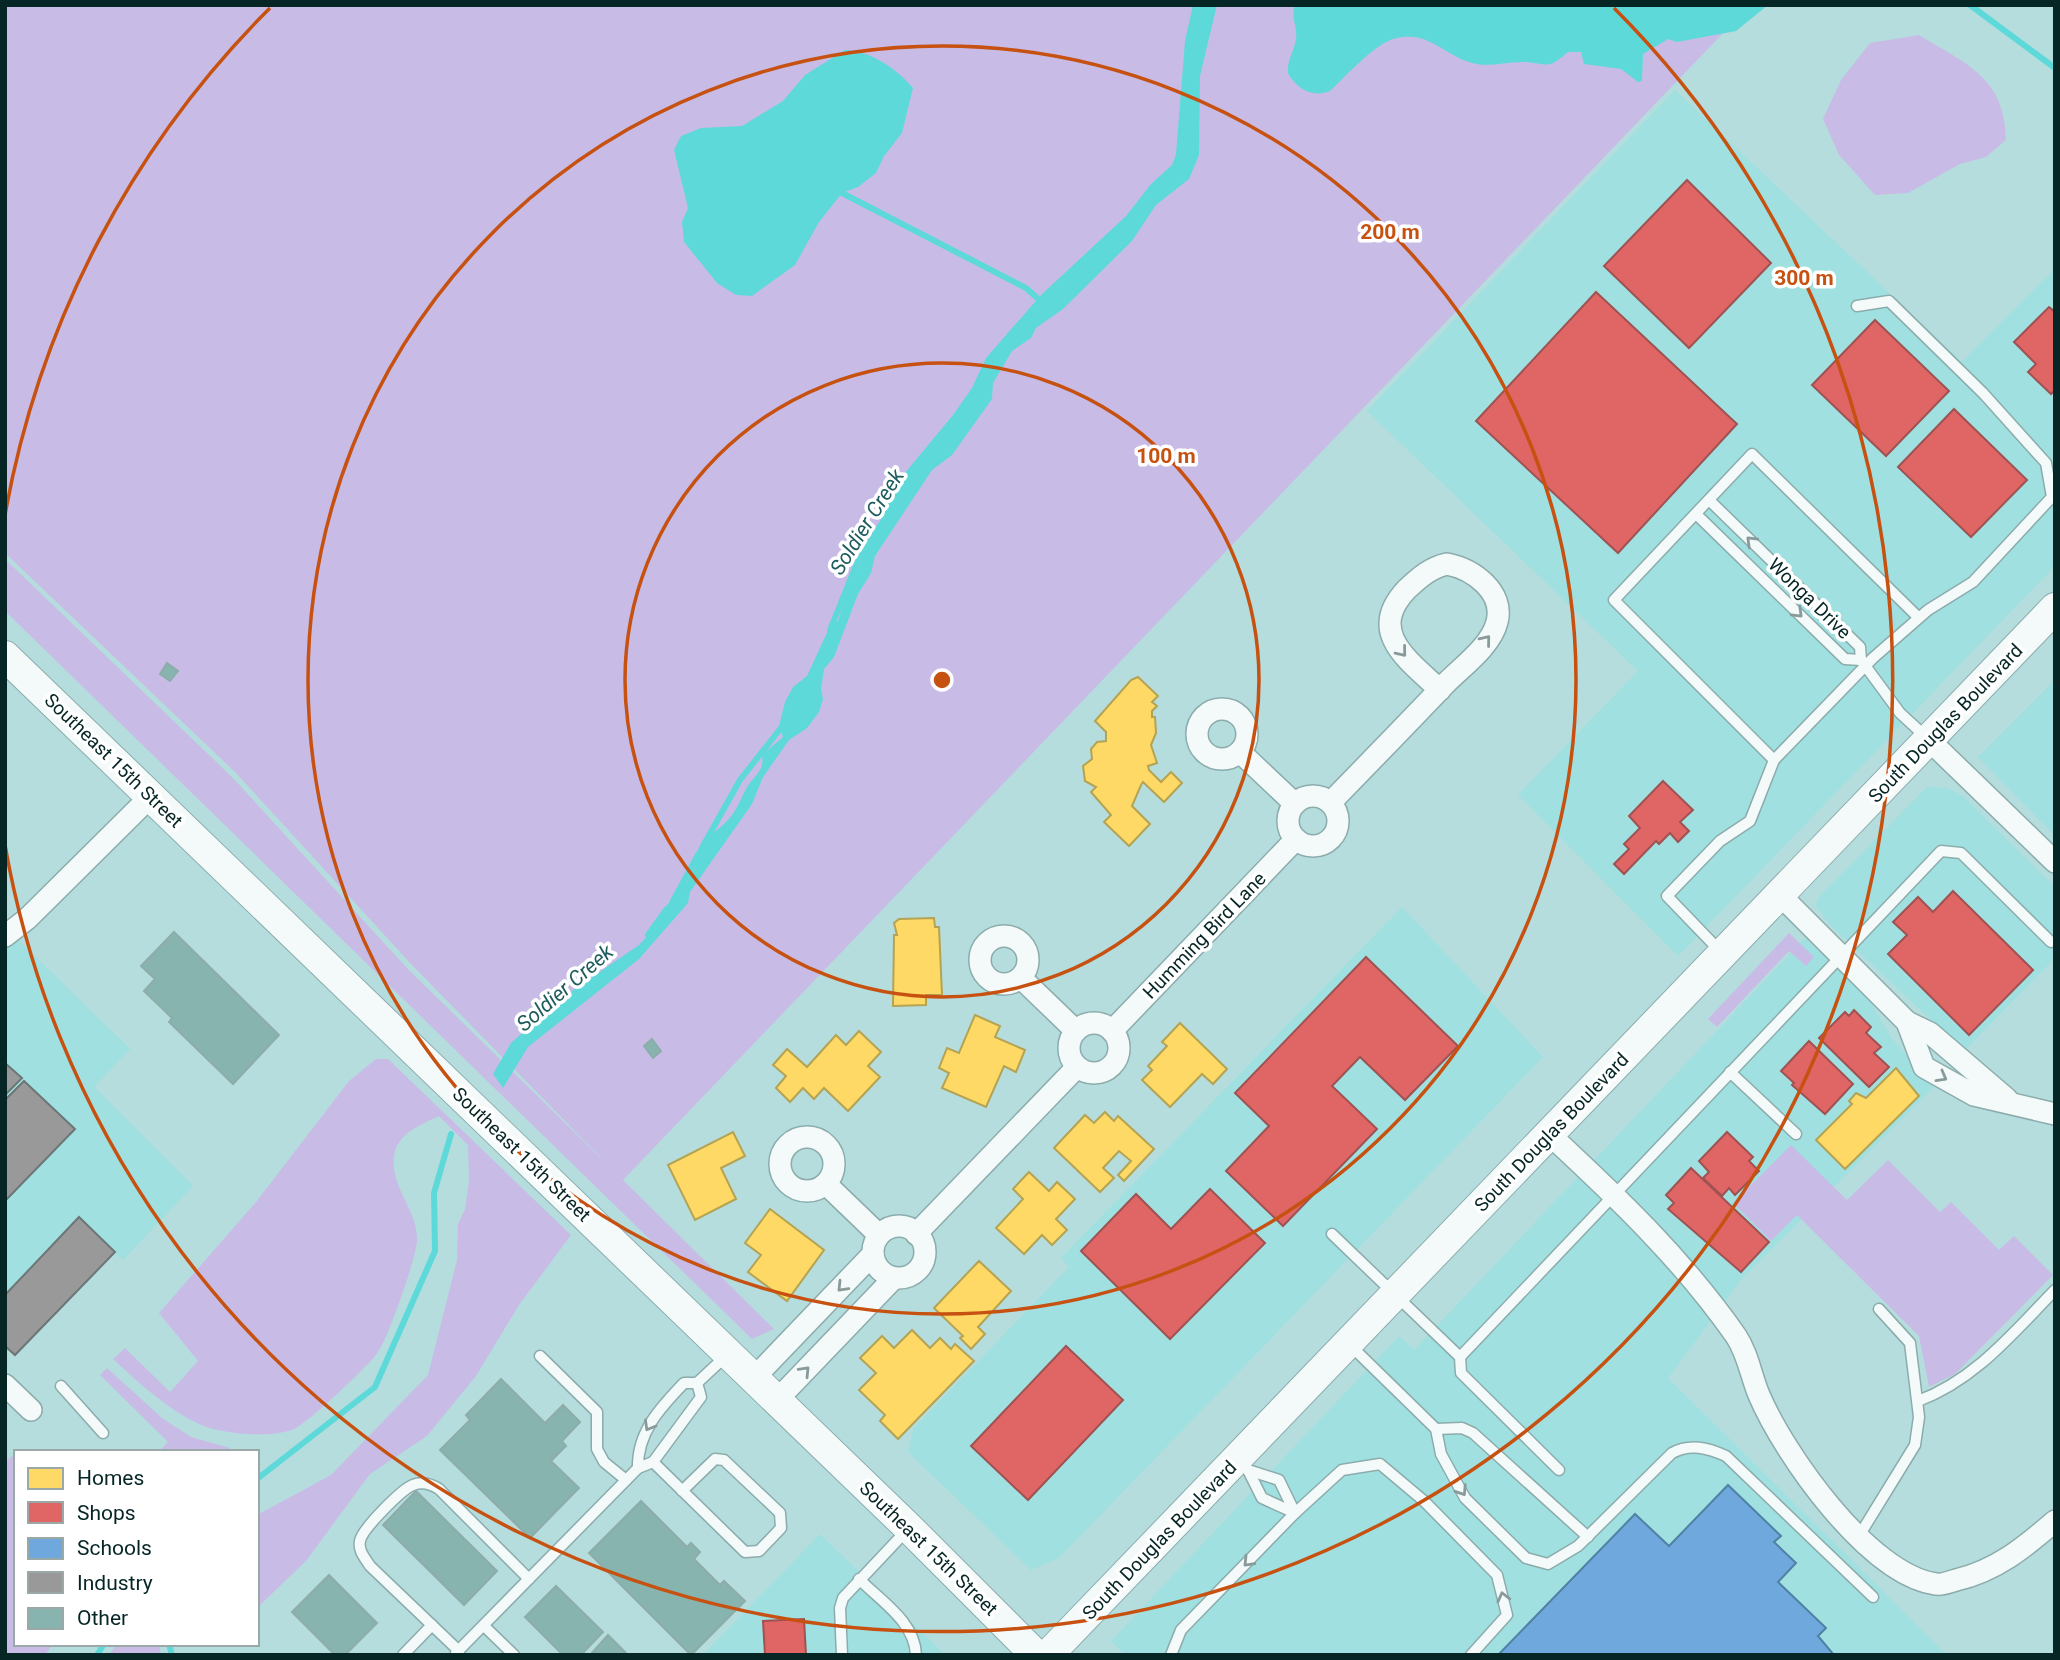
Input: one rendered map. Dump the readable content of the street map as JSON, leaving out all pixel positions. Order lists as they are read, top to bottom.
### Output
{
  "streets": {
    "main road": ["South Douglas Boulevard", "Southeast 15th Street"],
    "street": ["Wonga Drive", "Humming Bird Lane"]
  },
  "crossings": [
    ["Wonga Drive", "South Douglas Boulevard"]
  ],
  "water": ["Soldier Creek"],
  "legend": [
    "Homes",
    "Shops",
    "Schools",
    "Industry",
    "Other"
  ],
  "rings": ["200 m", "300 m", "100 m"]
}
